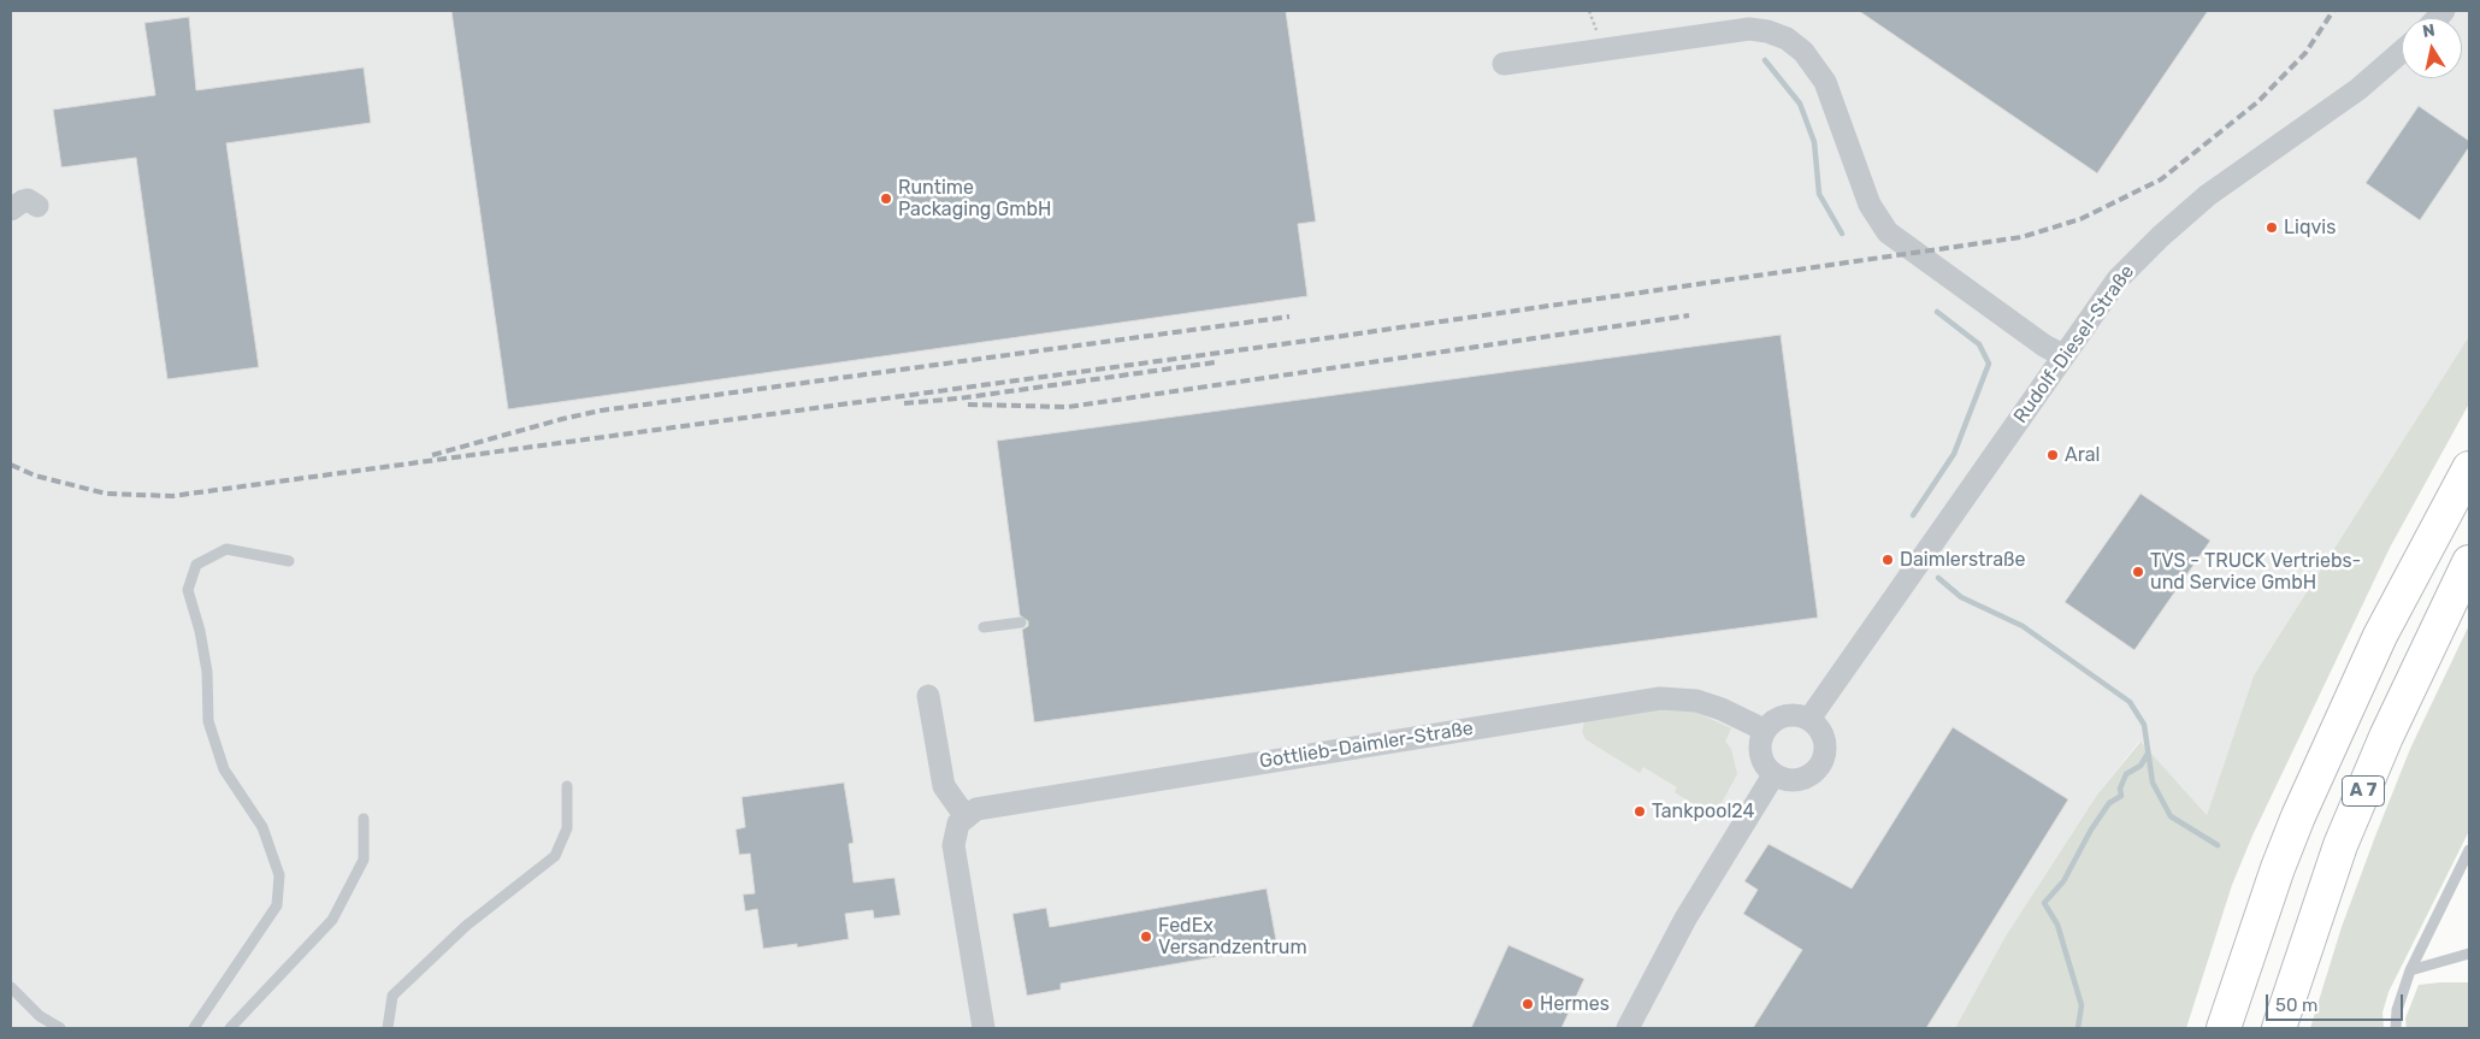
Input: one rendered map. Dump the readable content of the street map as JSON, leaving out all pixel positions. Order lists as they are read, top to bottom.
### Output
{
  "streets": {
    "highway": ["A 7"],
    "street": ["Rudolf-Diesel-Straße", "Gottlieb-Daimler-Straße"]
  },
  "crossings": [
    ["Rudolf-Diesel-Straße", "Gottlieb-Daimler-Straße"]
  ],
  "places": [
    "Runtime Packaging GmbH",
    "Liqvis",
    "Aral",
    "Daimlerstraße",
    "TVS - TRUCK Vertriebs- und Service GmbH",
    "Tankpool24",
    "FedEx Versandzentrum",
    "Hermes"
  ],
  "scale_bar": "50 m",
  "north": "top"
}
